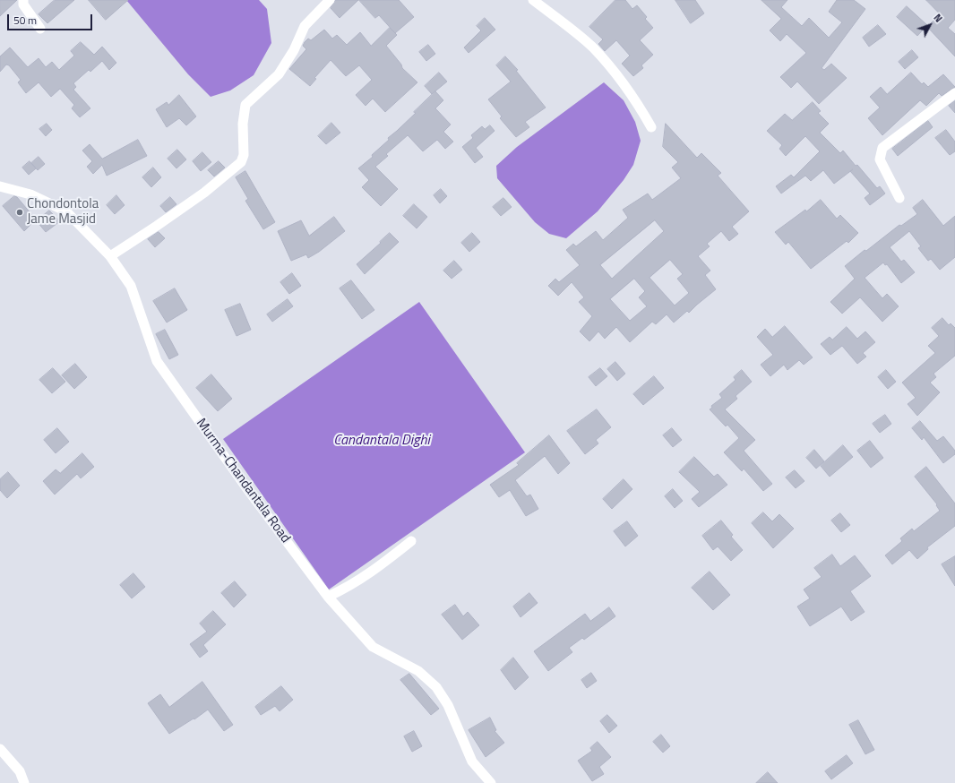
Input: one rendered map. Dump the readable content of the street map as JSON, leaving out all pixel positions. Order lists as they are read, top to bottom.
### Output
{
  "streets": {
    "street": ["Murma-Chandantala Road"]
  },
  "water": ["Candantala Dighi"],
  "places": ["Chondontola Jame Masjid"],
  "scale_bar": "50 m",
  "north": "top right"
}
